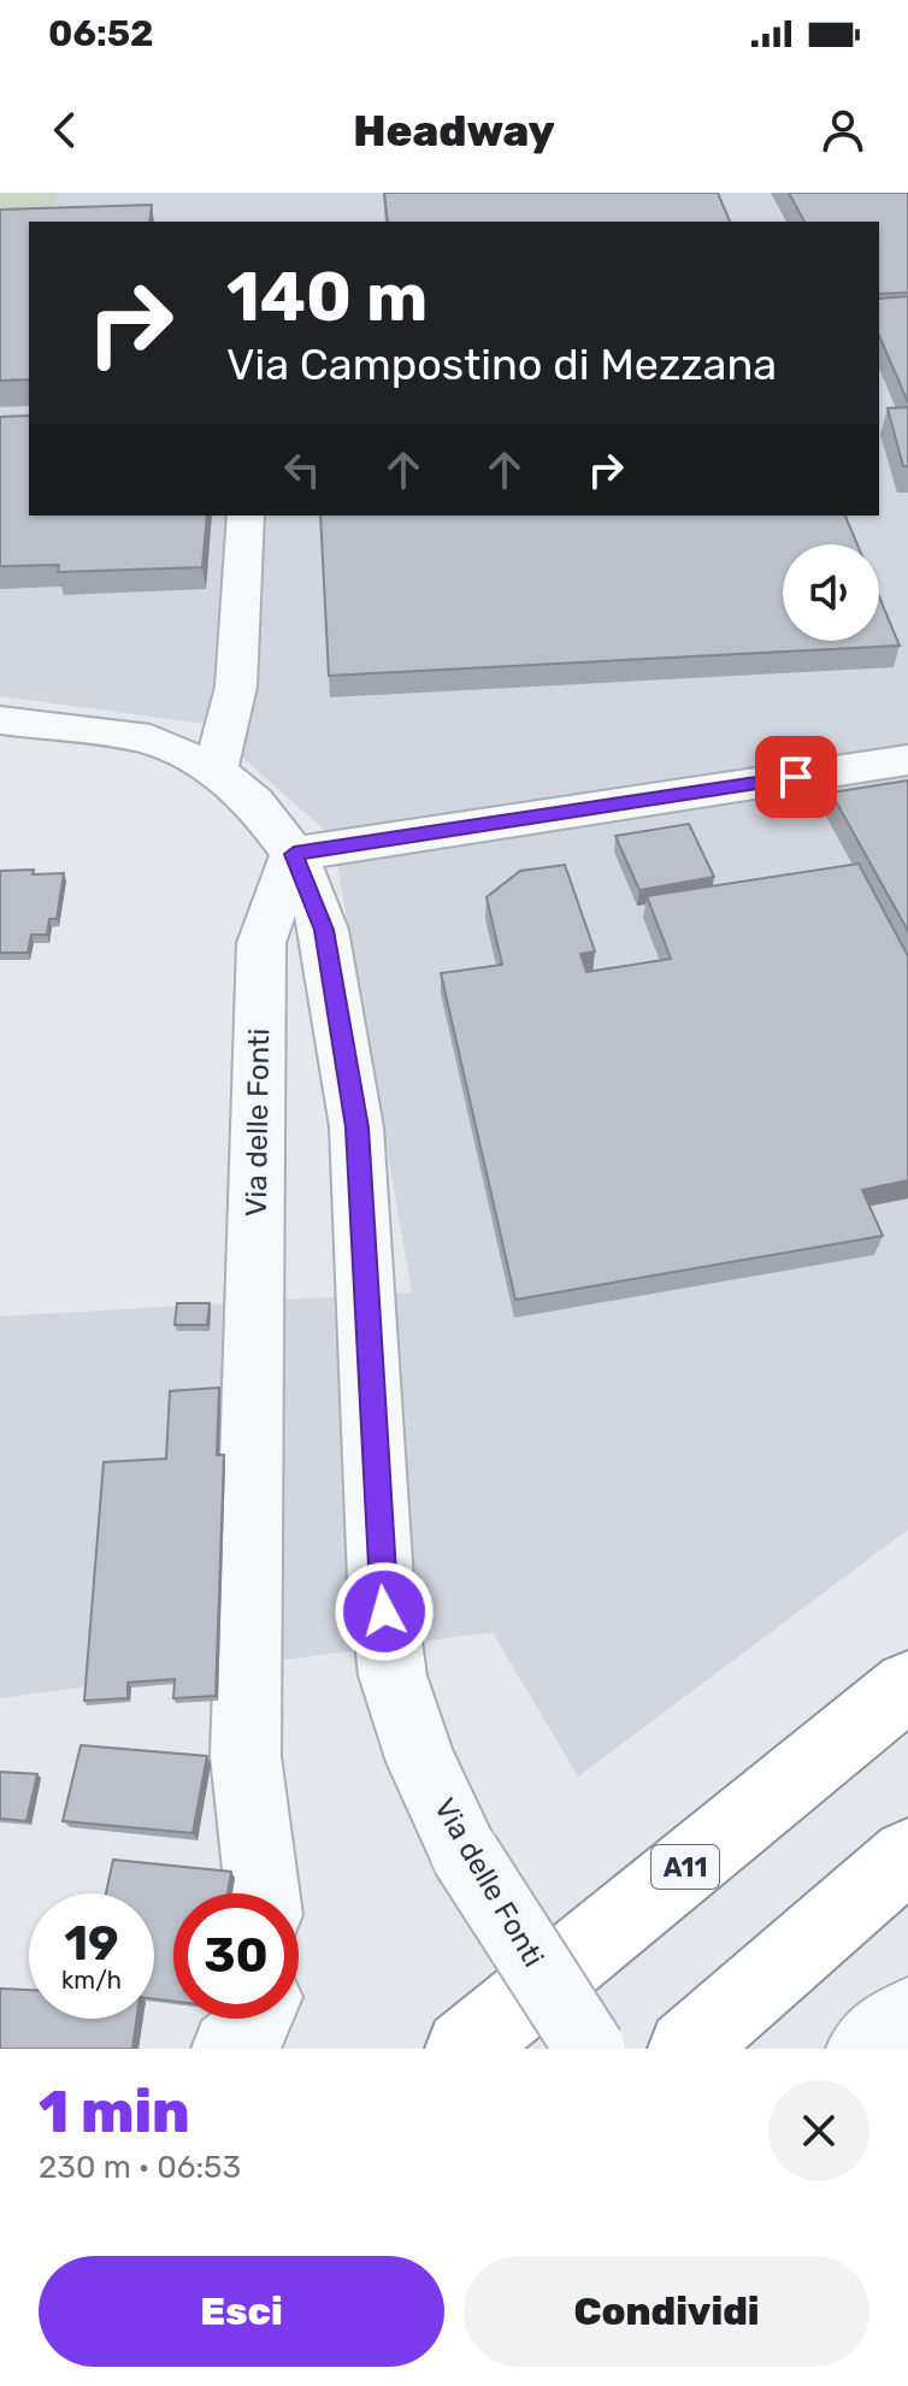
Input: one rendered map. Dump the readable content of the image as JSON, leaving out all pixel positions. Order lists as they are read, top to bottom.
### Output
{
  "streets": {
    "highway": ["A11"],
    "street": ["Via delle Fonti"]
  },
  "page": {
    "status": "06:52",
    "header": "Headway",
    "turn": ["140 m", "Via Campostino di Mezzana"],
    "speed": "19 km/h",
    "limit": "30",
    "heading": ["1 min", "230 m · 06:53"],
    "buttons": ["Esci", "Condividi"]
  }
}
